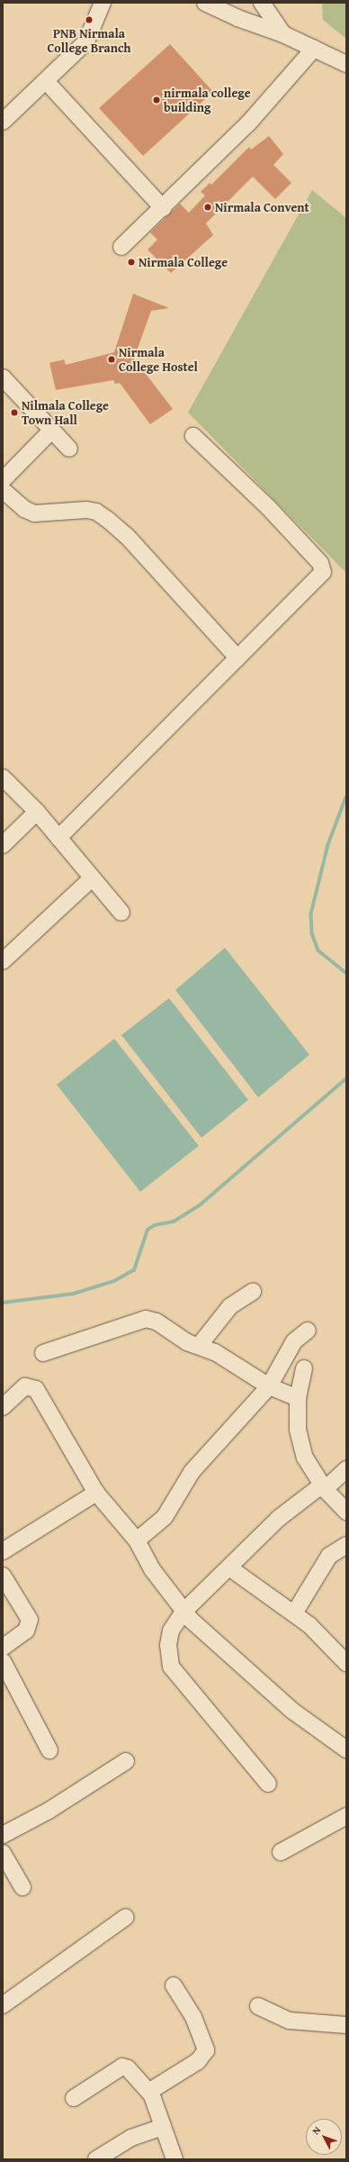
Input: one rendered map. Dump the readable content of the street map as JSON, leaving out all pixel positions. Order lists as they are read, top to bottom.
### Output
{
  "places": [
    "PNB Nirmala College Branch",
    "nirmala college building",
    "Nirmala Convent",
    "Nirmala College",
    "Nirmala College Hostel",
    "Nilmala College Town Hall"
  ],
  "north": "top left"
}
